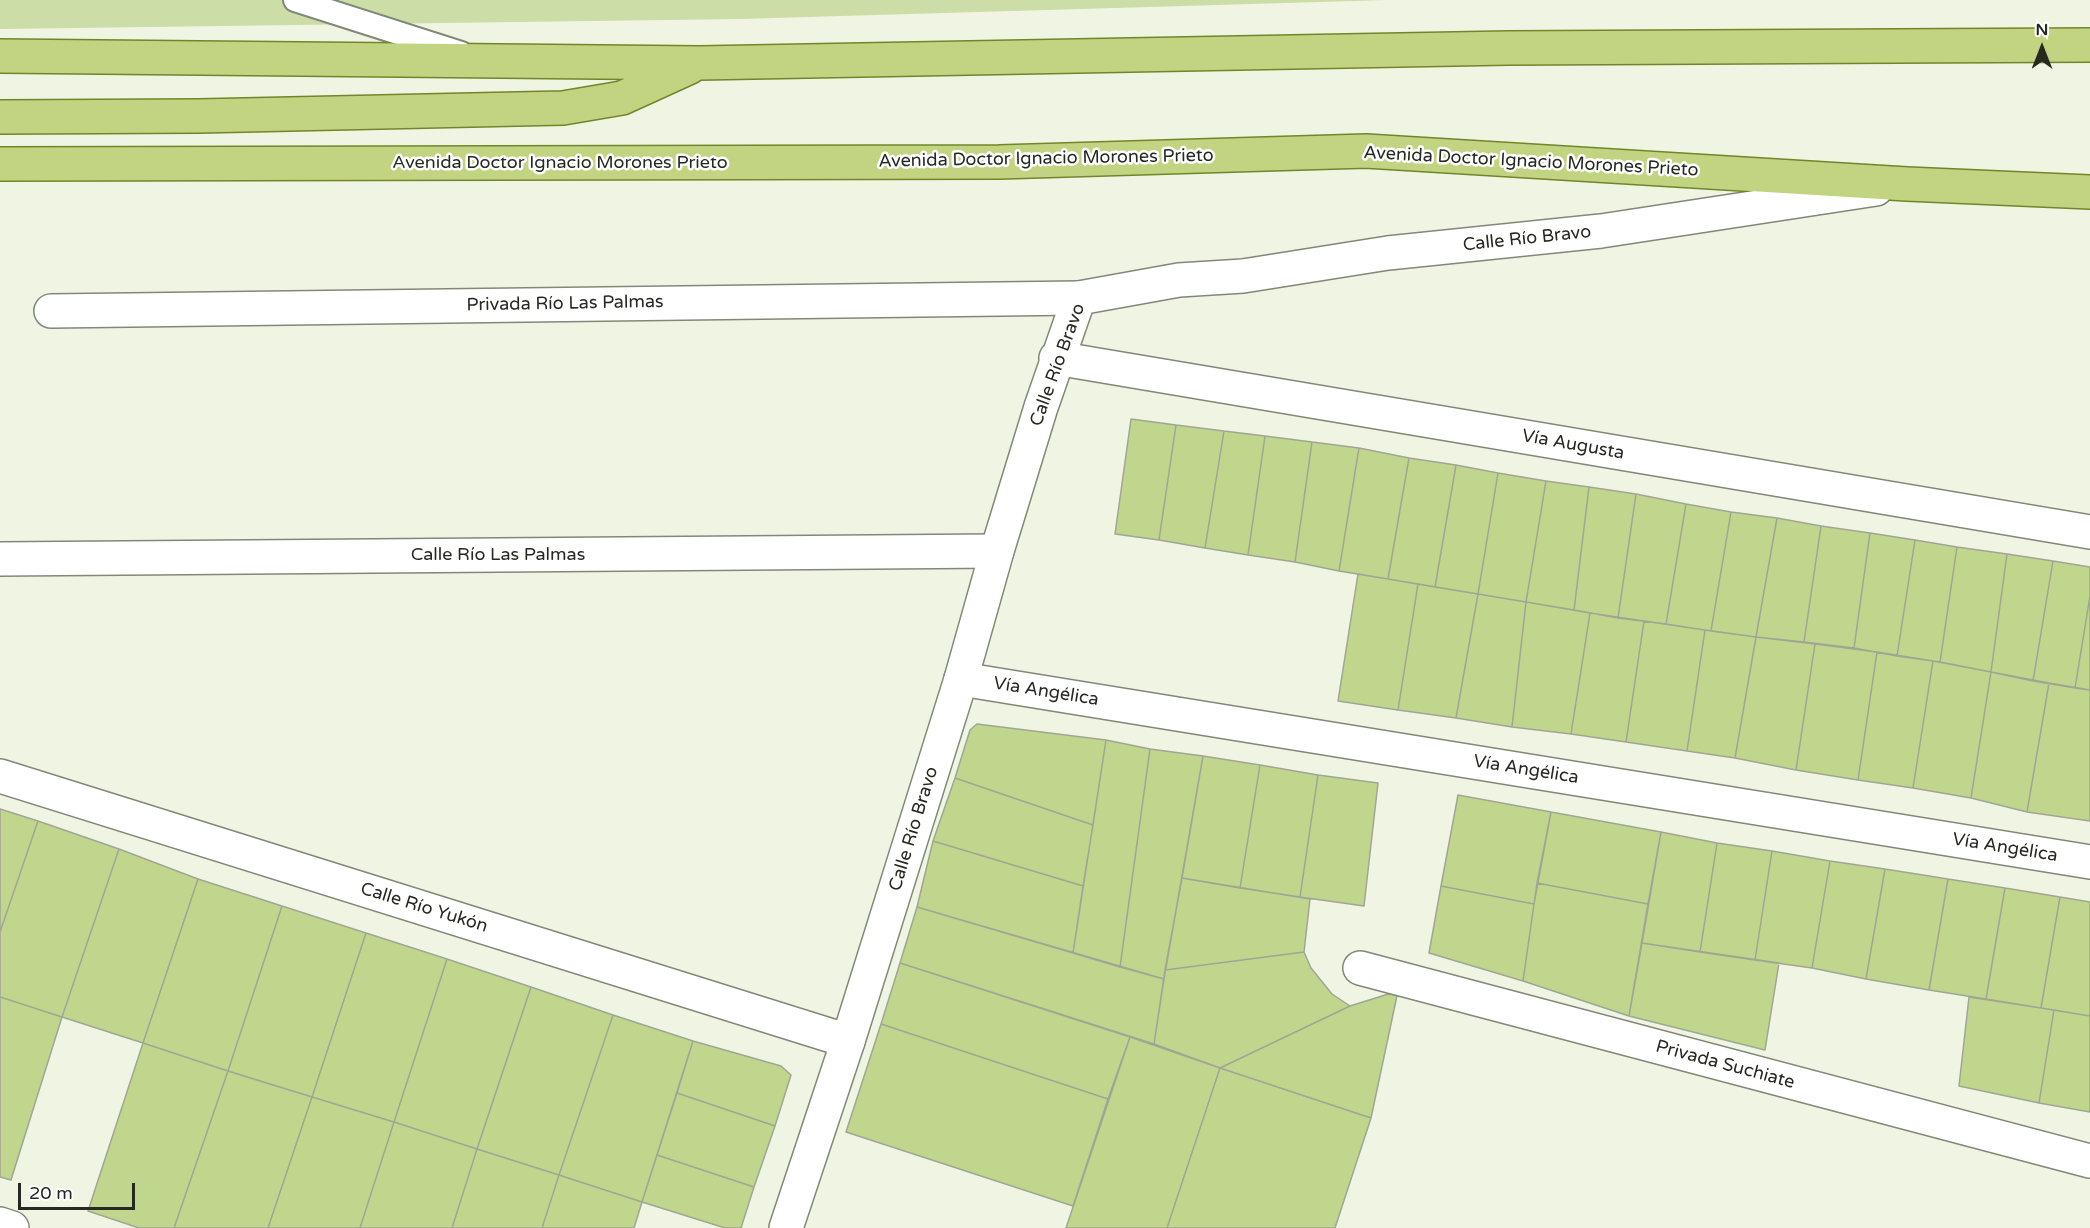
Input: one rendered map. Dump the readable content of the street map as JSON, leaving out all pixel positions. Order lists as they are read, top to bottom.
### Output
{
  "streets": {
    "main road": ["Avenida Doctor Ignacio Morones Prieto"],
    "street": [
      "Calle Río Bravo",
      "Privada Río Las Palmas",
      "Vía Augusta",
      "Calle Río Las Palmas",
      "Vía Angélica",
      "Calle Río Yukón",
      "Privada Suchiate"
    ]
  },
  "crossings": [
    ["Avenida Doctor Ignacio Morones Prieto", "Calle Río Bravo"],
    ["Calle Río Bravo", "Privada Río Las Palmas"],
    ["Calle Río Bravo", "Vía Augusta"],
    ["Calle Río Bravo", "Calle Río Las Palmas"],
    ["Calle Río Bravo", "Vía Angélica"],
    ["Calle Río Bravo", "Calle Río Yukón"]
  ],
  "scale_bar": "20 m",
  "north": "top"
}
